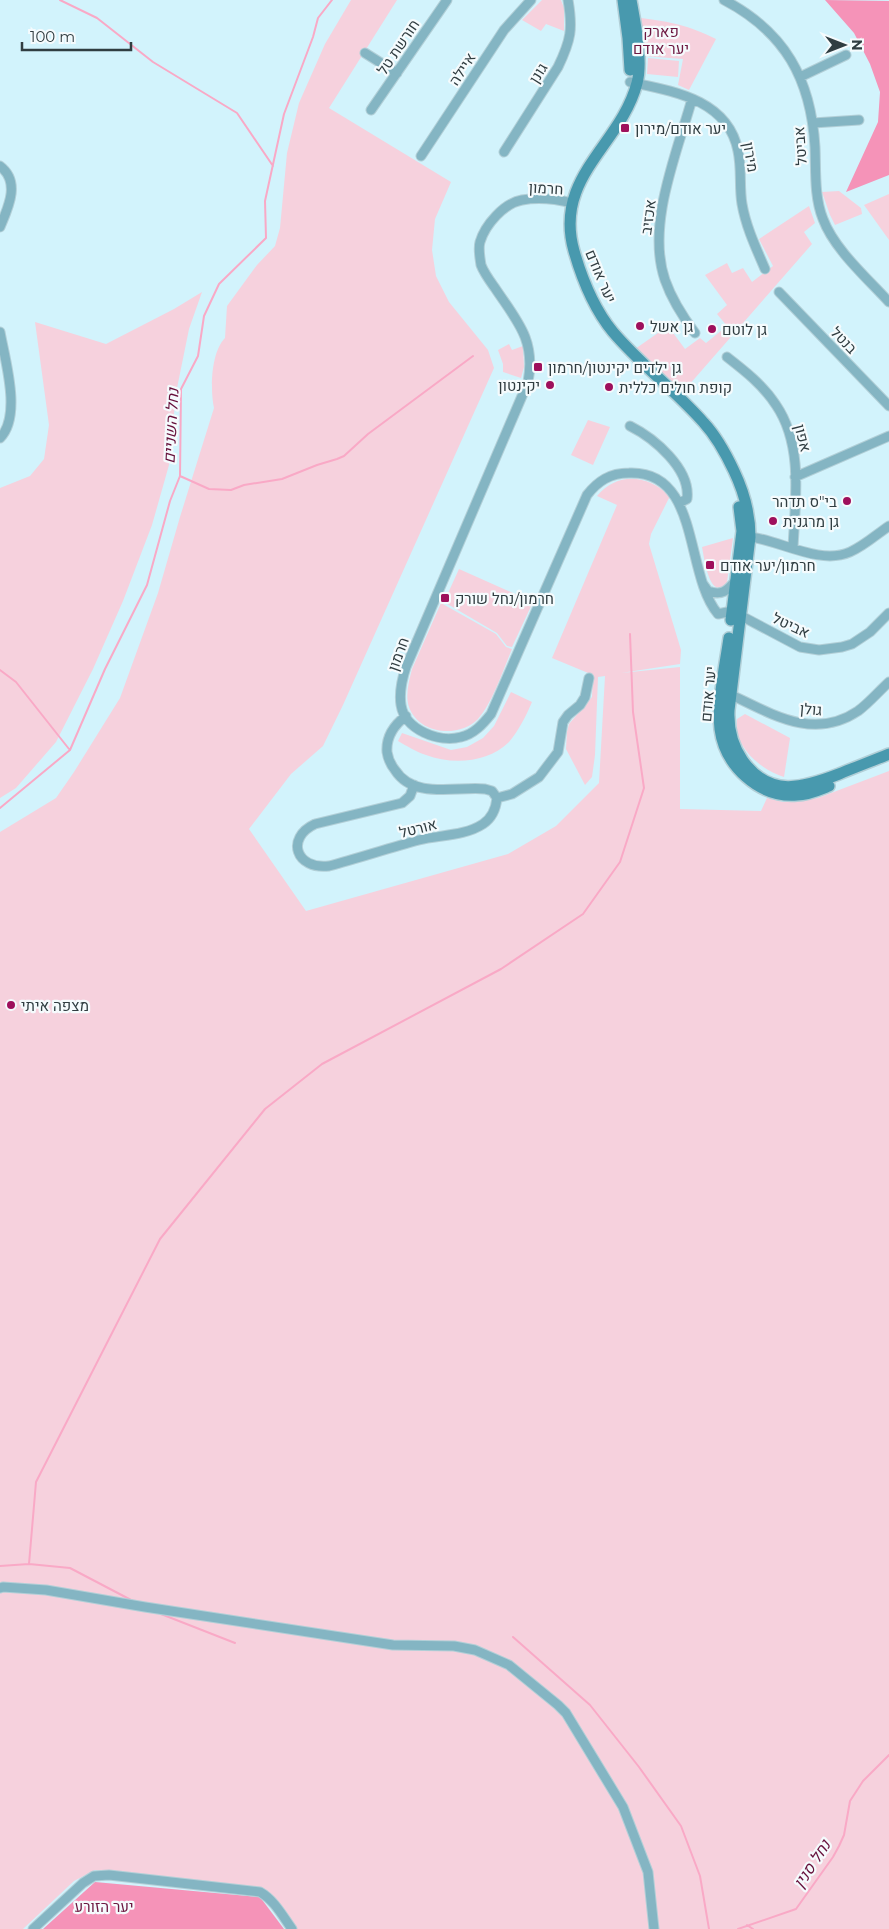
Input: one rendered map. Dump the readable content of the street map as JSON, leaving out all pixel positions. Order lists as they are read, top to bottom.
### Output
{
  "streets": {
    "street": [
      "חורשת טל",
      "איילה",
      "גונן",
      "אביטל",
      "מירון",
      "חרמון",
      "אכזיב",
      "יער אודם",
      "בנטל",
      "אפון",
      "גולן",
      "אורטל"
    ]
  },
  "crossings": [
    ["אביטל", "יער אודם"],
    ["מירון", "אכזיב"],
    ["מירון", "יער אודם"],
    ["חרמון", "יער אודם"],
    ["יער אודם", "גולן"]
  ],
  "water": ["נחל השניים", "נחל סנין"],
  "parks": ["פארק יער אודם", "יער הזורע"],
  "places": {
    "transit": [
      "יער אודם/מירון",
      "גן ילדים יקינטון/חרמון",
      "חרמון/יער אודם",
      "חרמון/נחל שורק"
    ],
    "other": [
      "גן אשל",
      "גן לוטם",
      "יקינטון",
      "קופת חולים כללית",
      "בי\"ס תדהר",
      "גן מרגנית",
      "מצפה איתי"
    ]
  },
  "scale_bar": "100 m",
  "north": "right"
}
